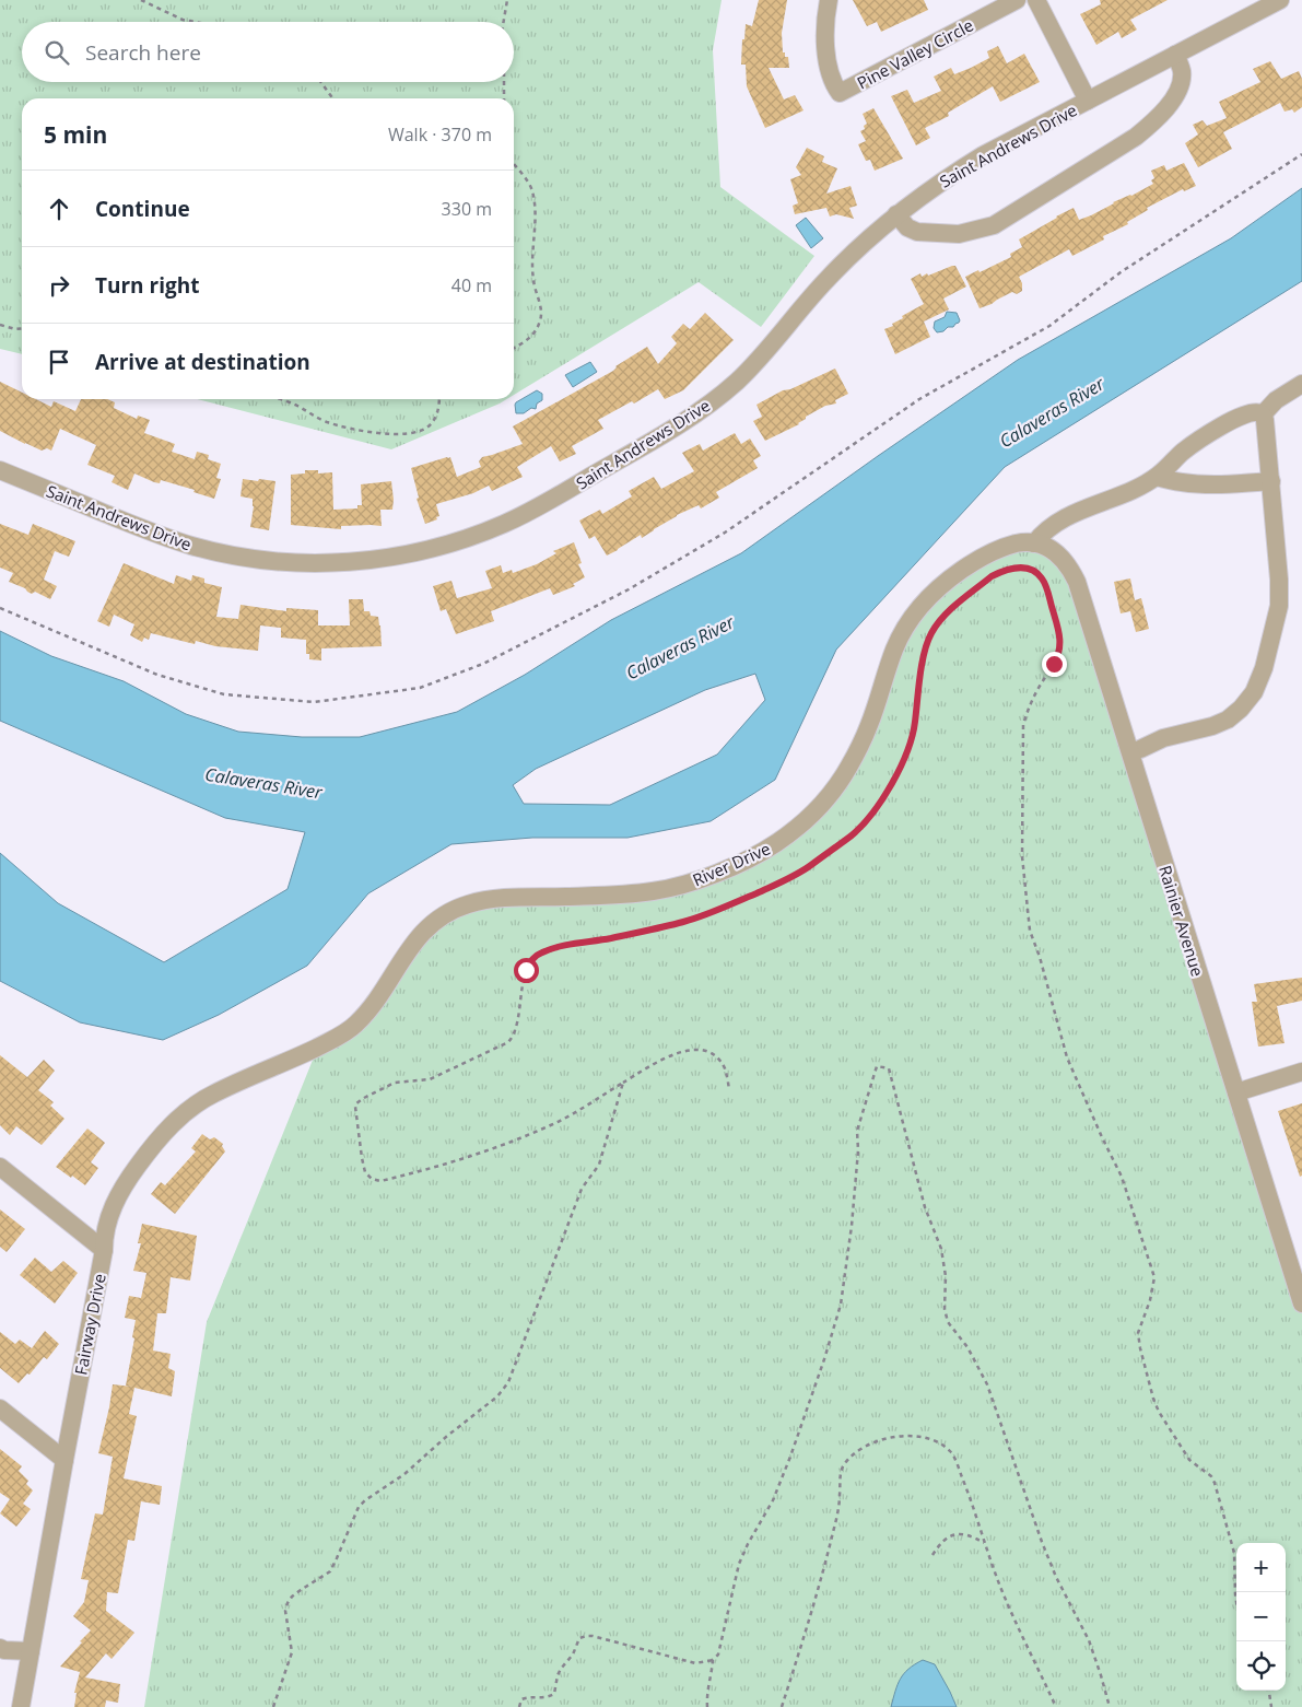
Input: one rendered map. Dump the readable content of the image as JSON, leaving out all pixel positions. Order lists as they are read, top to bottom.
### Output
{
  "streets": {
    "street": [
      "Pine Valley Circle",
      "Saint Andrews Drive",
      "River Drive",
      "Rainier Avenue",
      "Fairway Drive"
    ]
  },
  "crossings": [
    ["River Drive", "Rainier Avenue"],
    ["River Drive", "Fairway Drive"]
  ],
  "water": ["Calaveras River"],
  "page": {
    "search": "Search here",
    "heading": ["5 min", "Walk · 370 m"],
    "list": [
      ["Continue", "330 m"],
      ["Turn right", "40 m"],
      "Arrive at destination"
    ],
    "map_buttons": ["+", "−"]
  }
}
